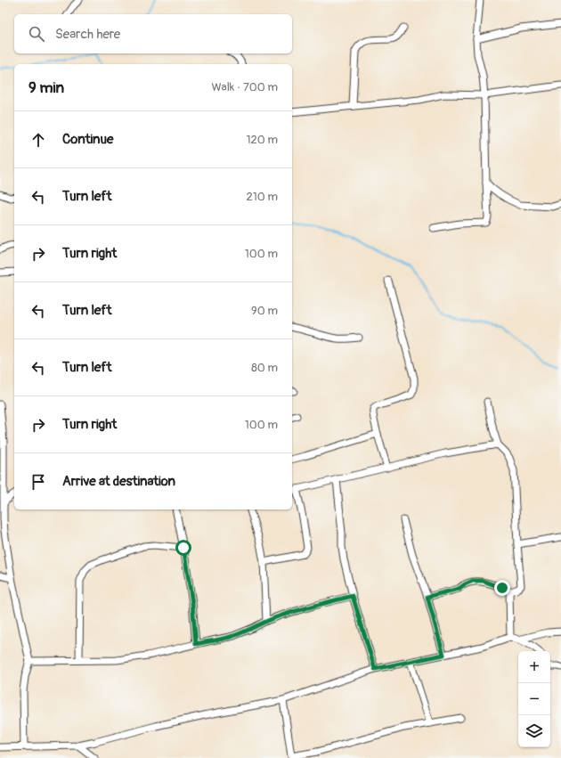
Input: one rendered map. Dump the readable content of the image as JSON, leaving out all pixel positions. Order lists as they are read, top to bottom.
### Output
{
  "page": {
    "search": "Search here",
    "heading": ["9 min", "Walk · 700 m"],
    "list": [
      ["Continue", "120 m"],
      ["Turn left", "210 m"],
      ["Turn right", "100 m"],
      ["Turn left", "90 m"],
      ["Turn left", "80 m"],
      ["Turn right", "100 m"],
      "Arrive at destination"
    ],
    "map_buttons": ["+", "−"]
  }
}
